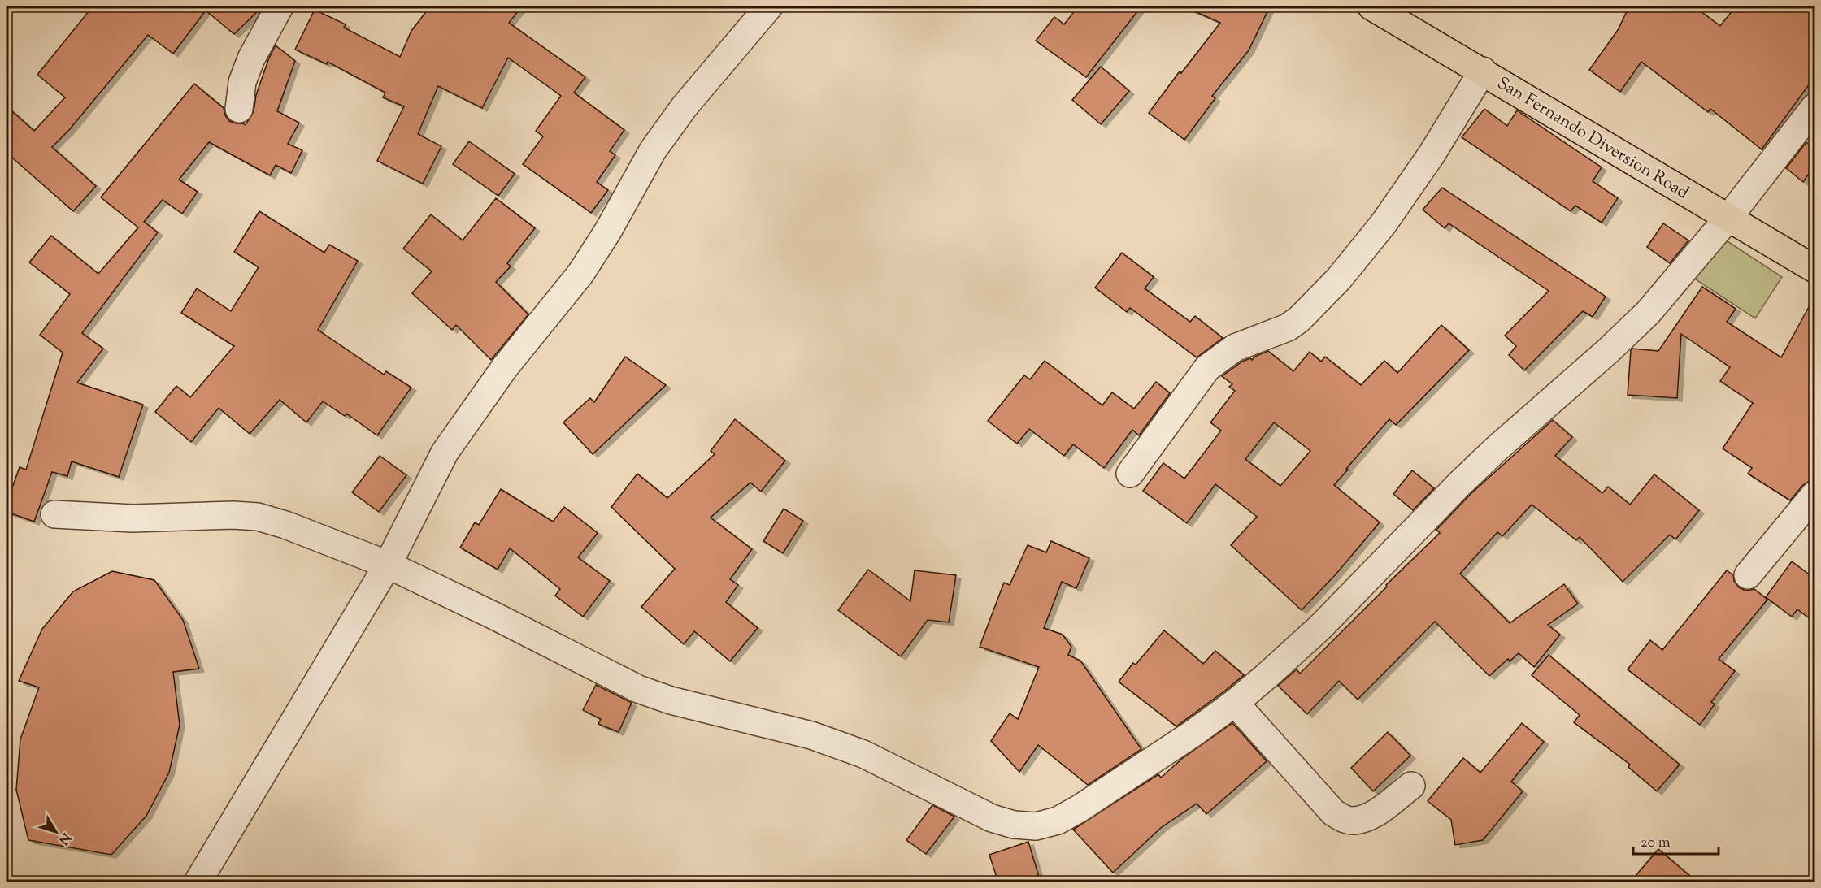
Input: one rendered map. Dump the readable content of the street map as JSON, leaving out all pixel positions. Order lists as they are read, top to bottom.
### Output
{
  "streets": {
    "highway": ["San Fernando Diversion Road"]
  },
  "scale_bar": "20 m",
  "north": "bottom right"
}
